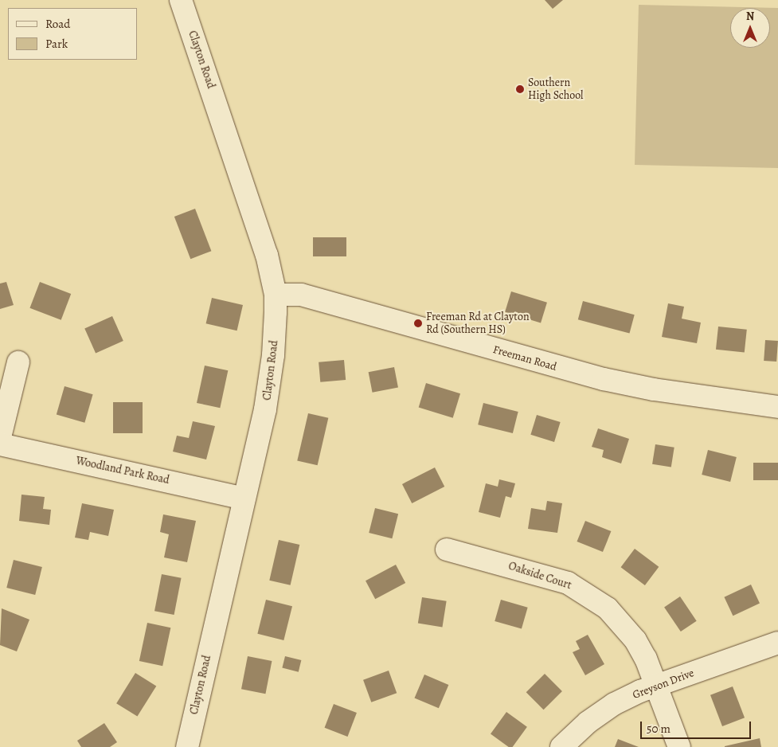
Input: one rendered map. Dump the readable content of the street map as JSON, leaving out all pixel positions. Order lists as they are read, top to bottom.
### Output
{
  "streets": {
    "street": [
      "Clayton Road",
      "Freeman Road",
      "Woodland Park Road",
      "Oakside Court",
      "Greyson Drive"
    ]
  },
  "crossings": [
    ["Clayton Road", "Freeman Road"],
    ["Clayton Road", "Woodland Park Road"],
    ["Oakside Court", "Greyson Drive"]
  ],
  "places": ["Southern High School", "Freeman Rd at Clayton Rd (Southern HS)"],
  "legend": ["Road", "Park"],
  "scale_bar": "50 m",
  "north": "top"
}
